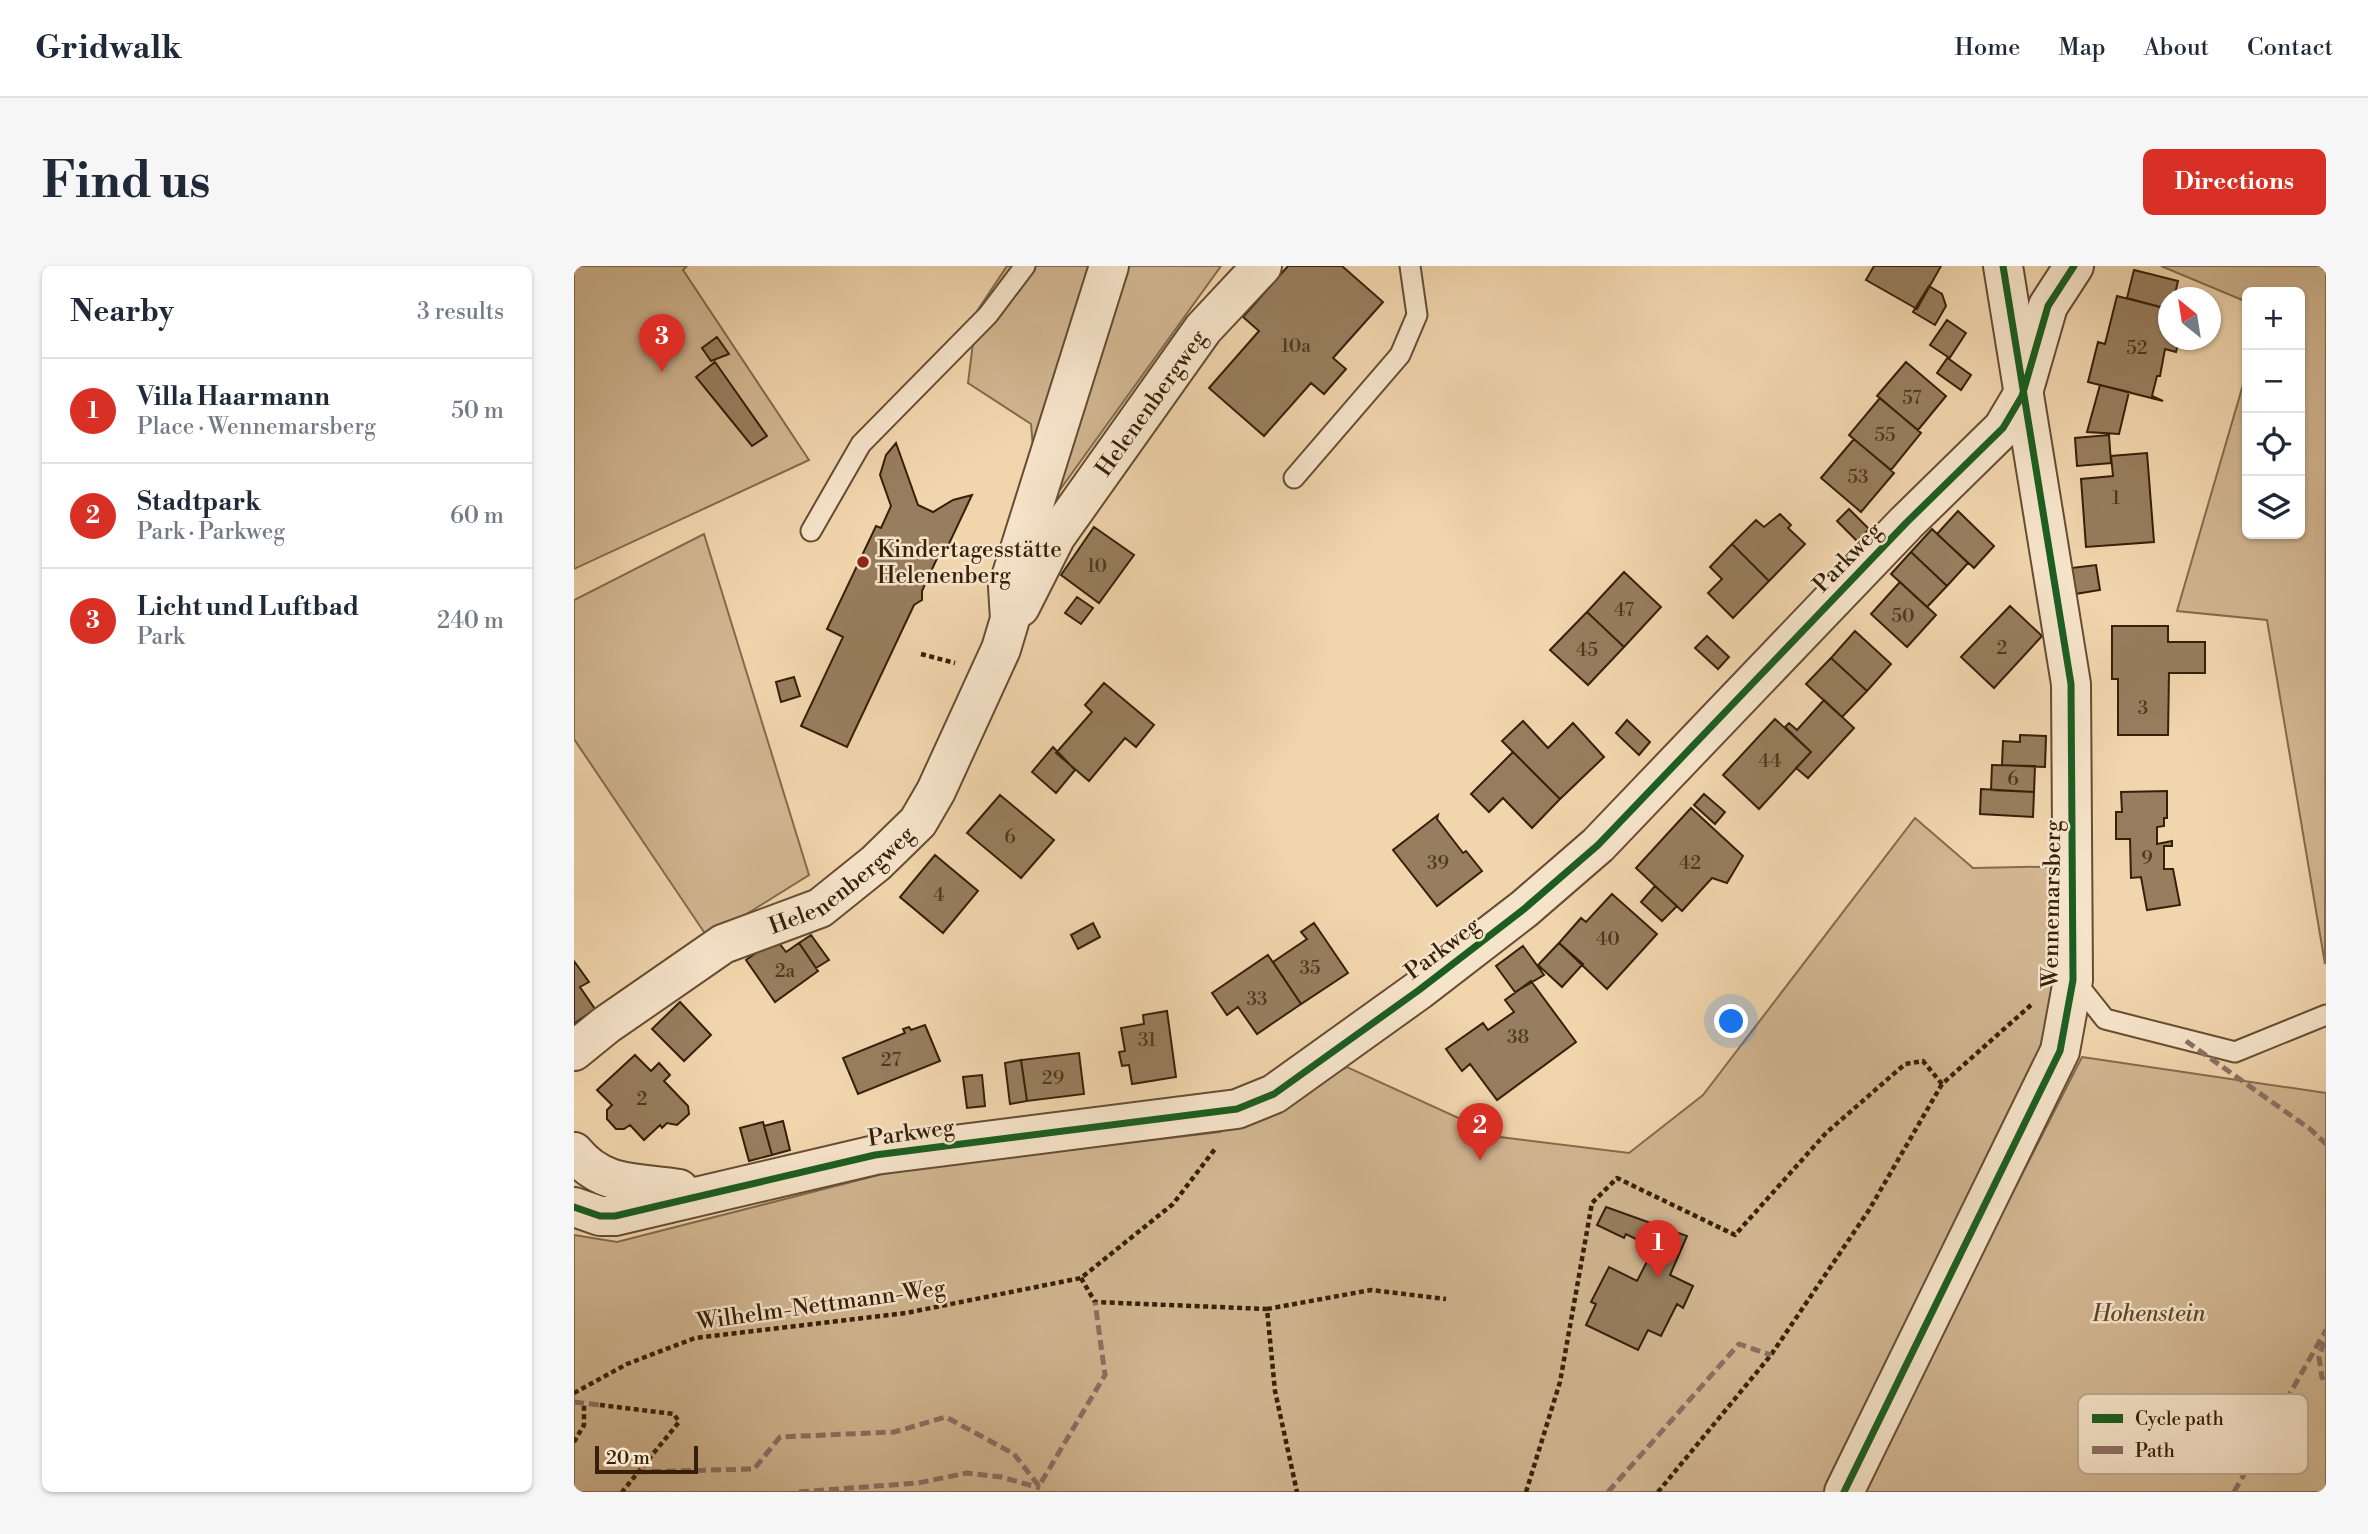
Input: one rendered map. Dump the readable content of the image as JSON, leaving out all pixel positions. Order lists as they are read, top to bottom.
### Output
{
  "streets": {
    "street": ["Helenenbergweg", "Parkweg", "Wennemarsberg"],
    "path": ["Wilhelm-Nettmann-Weg"]
  },
  "crossings": [
    ["Parkweg", "Wennemarsberg"]
  ],
  "parks": ["Hohenstein"],
  "places": ["Kindertagesstätte Helenenberg"],
  "house_numbers": [
    "10a",
    "52",
    "57",
    "55",
    "53",
    "1",
    "10",
    "47",
    "50",
    "2",
    "45",
    "3",
    "44",
    "6",
    "6",
    "9",
    "39",
    "42",
    "4",
    "40",
    "35",
    "2a",
    "33",
    "38",
    "31",
    "27",
    "29",
    "2"
  ],
  "legend": ["Cycle path", "Path"],
  "scale_bar": "20 m",
  "north": "top left",
  "page": {
    "header": "Gridwalk",
    "nav": [
      "Home",
      "Map",
      "About",
      "Contact"
    ],
    "buttons": "Directions",
    "title": "Find us",
    "heading": ["Nearby", "3 results"],
    "map_buttons": ["+", "−"],
    "pins": ["3", "2", "1"],
    "list": [
      {
        "mark": "1",
        "name": "Villa Haarmann",
        "note": "Place · Wennemarsberg",
        "value": "50 m"
      },
      {
        "mark": "2",
        "name": "Stadtpark",
        "note": "Park · Parkweg",
        "value": "60 m"
      },
      {
        "mark": "3",
        "name": "Licht und Luftbad",
        "note": "Park",
        "value": "240 m"
      }
    ],
    "scale": "20 m"
  }
}
